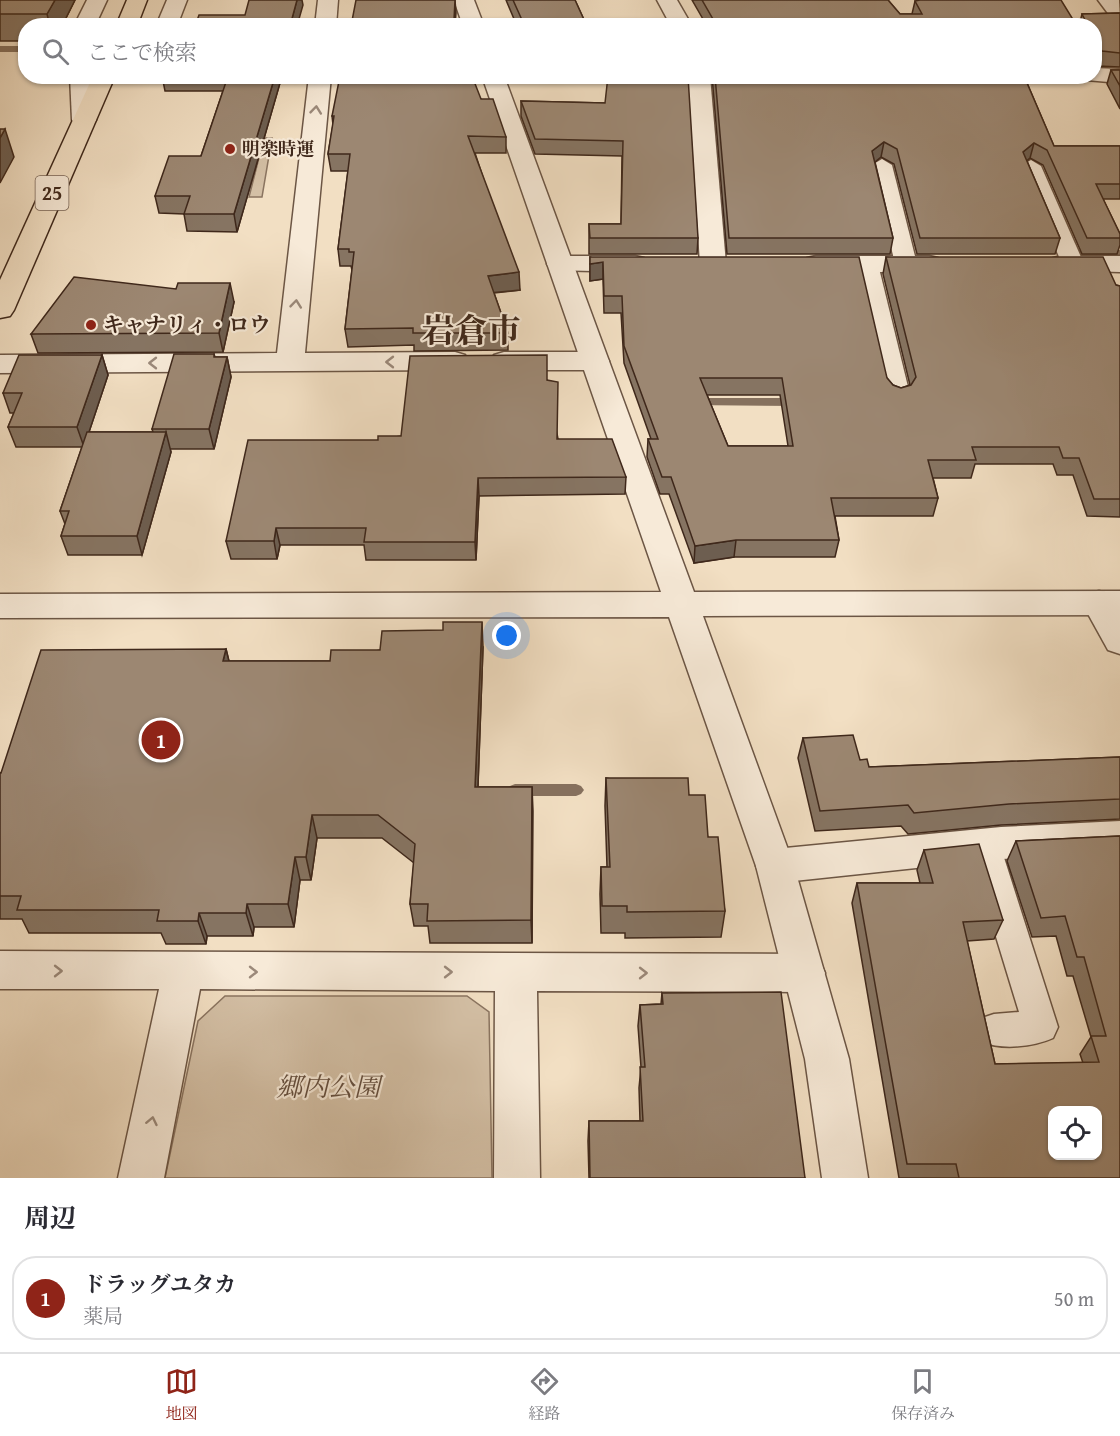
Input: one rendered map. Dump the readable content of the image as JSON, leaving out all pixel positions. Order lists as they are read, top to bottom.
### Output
{
  "streets": {
    "main road": ["25"]
  },
  "districts": ["岩倉市"],
  "parks": ["郷内公園"],
  "places": ["明楽時運", "キャナリィ・ロウ"],
  "page": {
    "search": "ここで検索",
    "pins": "1",
    "heading": "周辺",
    "list": [
      {
        "mark": "1",
        "name": "ドラッグユタカ",
        "note": "薬局",
        "value": "50 m"
      }
    ],
    "nav": ["地図", "経路", "保存済み"]
  }
}
